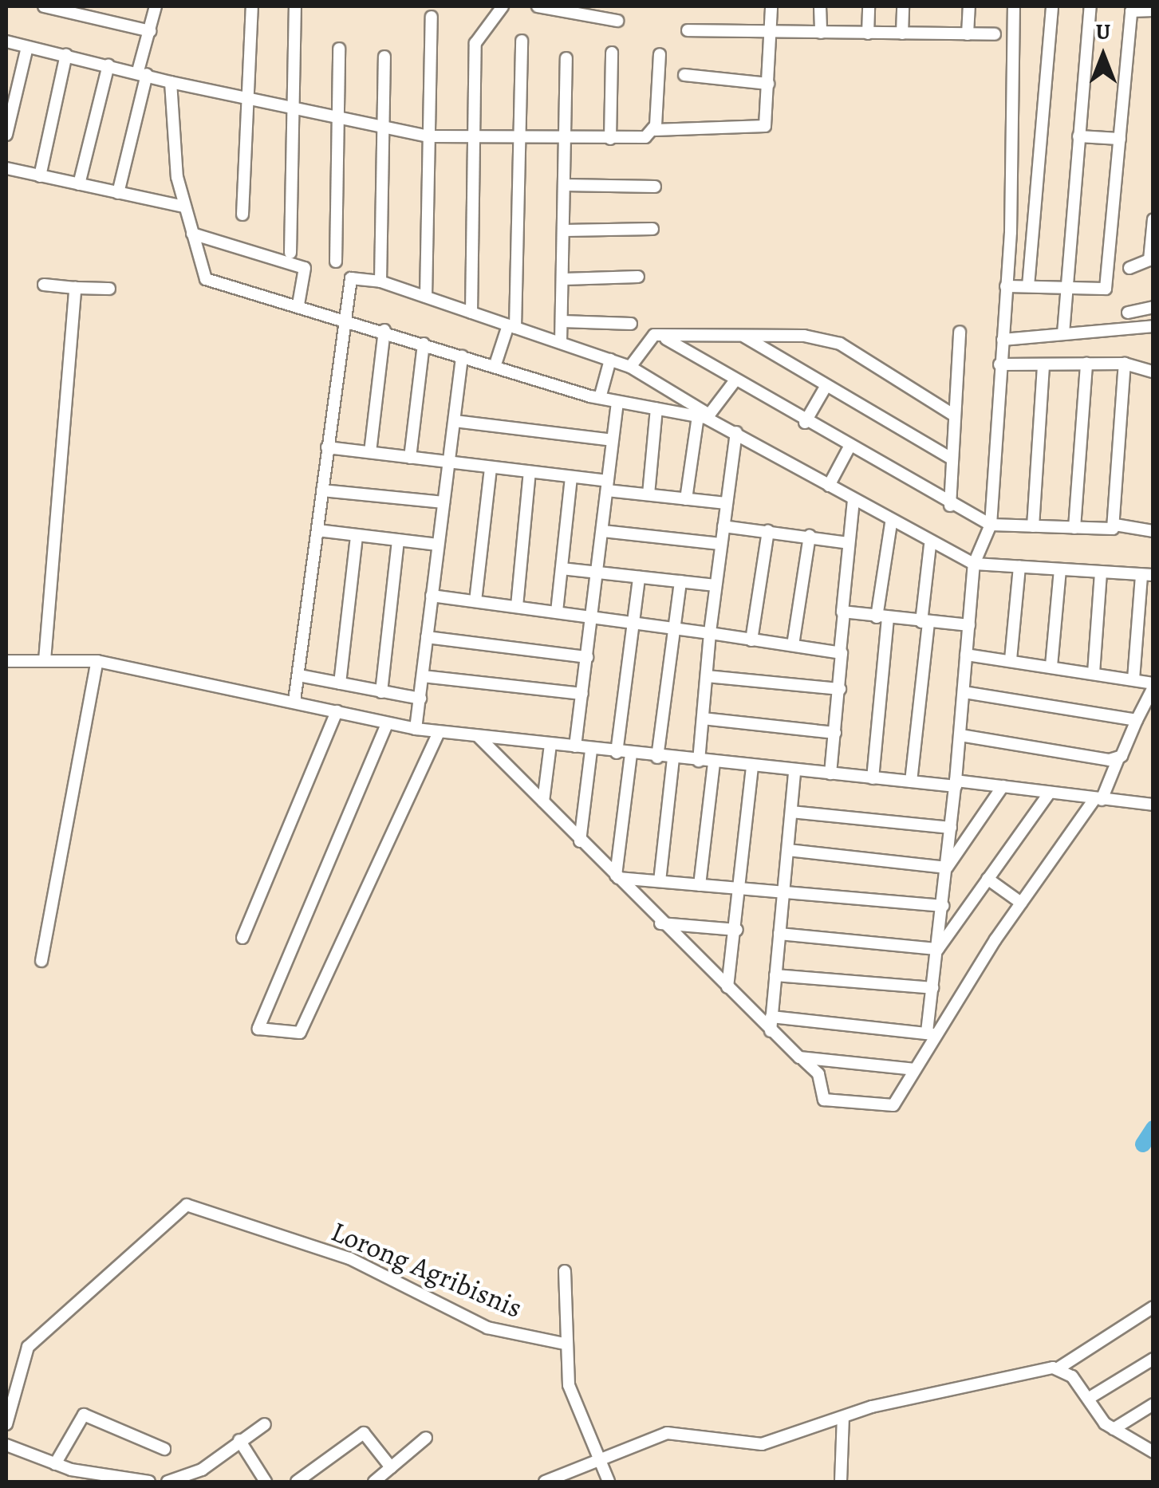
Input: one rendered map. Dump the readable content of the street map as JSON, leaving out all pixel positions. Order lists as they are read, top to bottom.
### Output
{
  "streets": {
    "street": ["Lorong Agribisnis"]
  },
  "north": "top"
}
